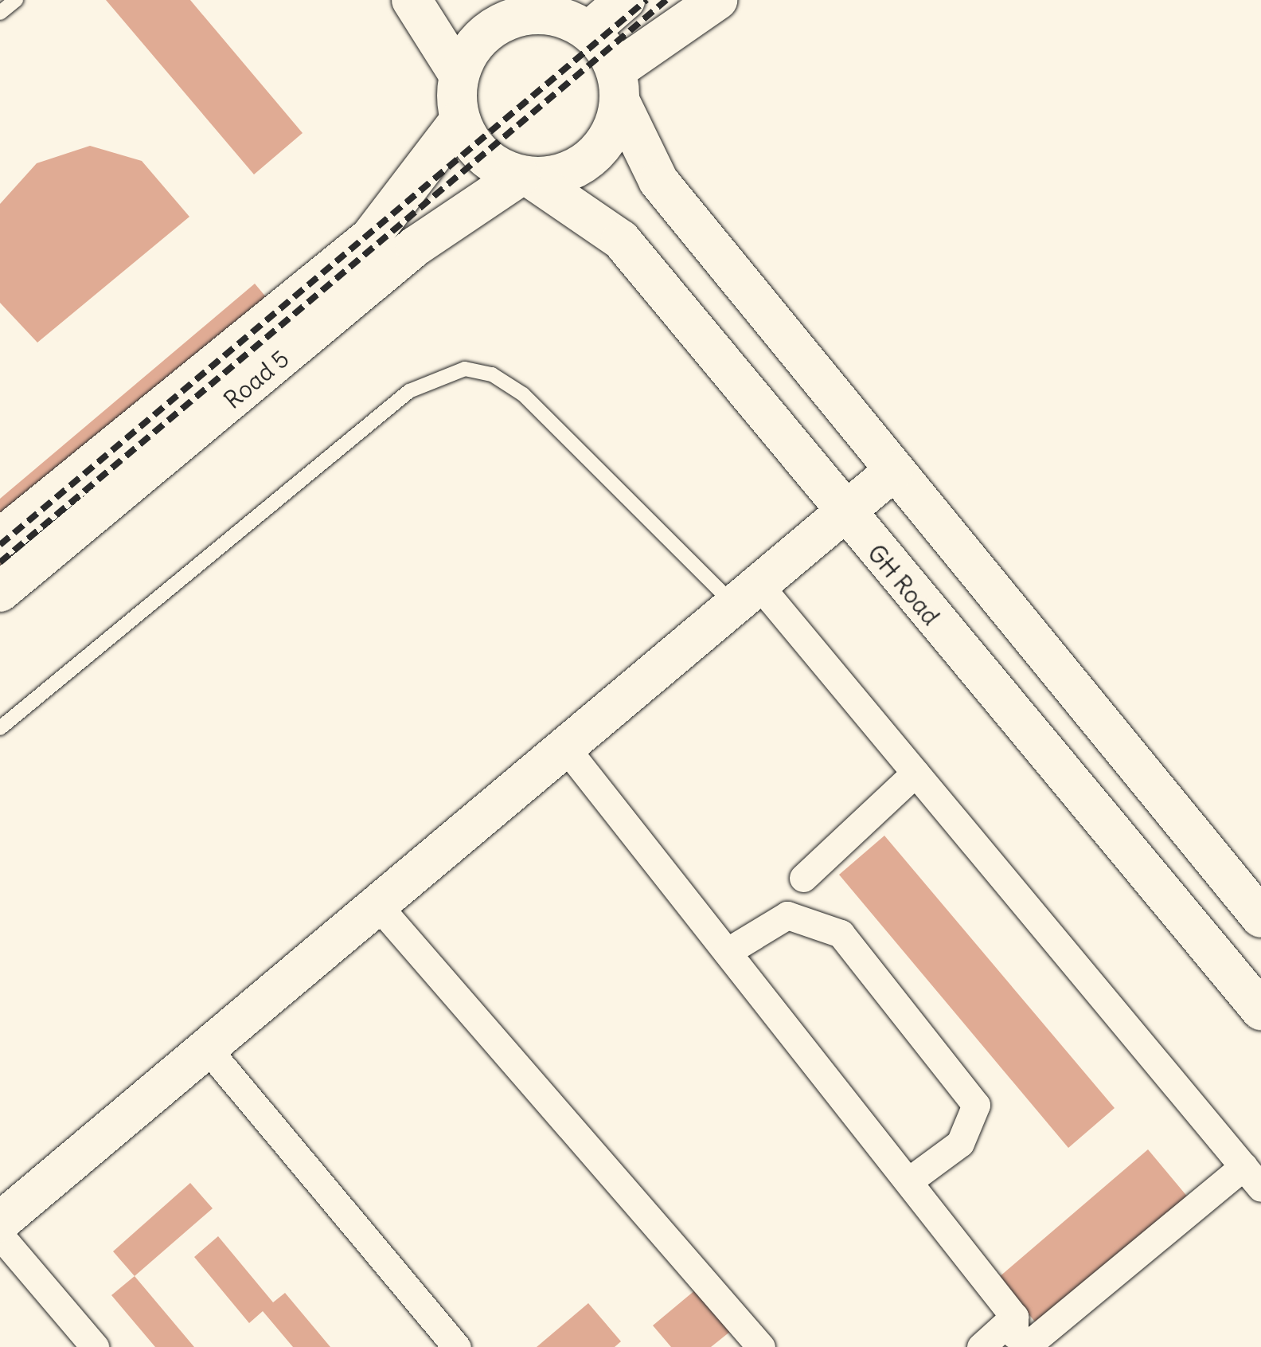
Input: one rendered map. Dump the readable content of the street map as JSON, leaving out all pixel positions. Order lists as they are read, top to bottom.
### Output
{
  "streets": {
    "main road": ["Road 5", "GH Road"]
  },
  "crossings": [
    ["Road 5", "GH Road"]
  ]
}
